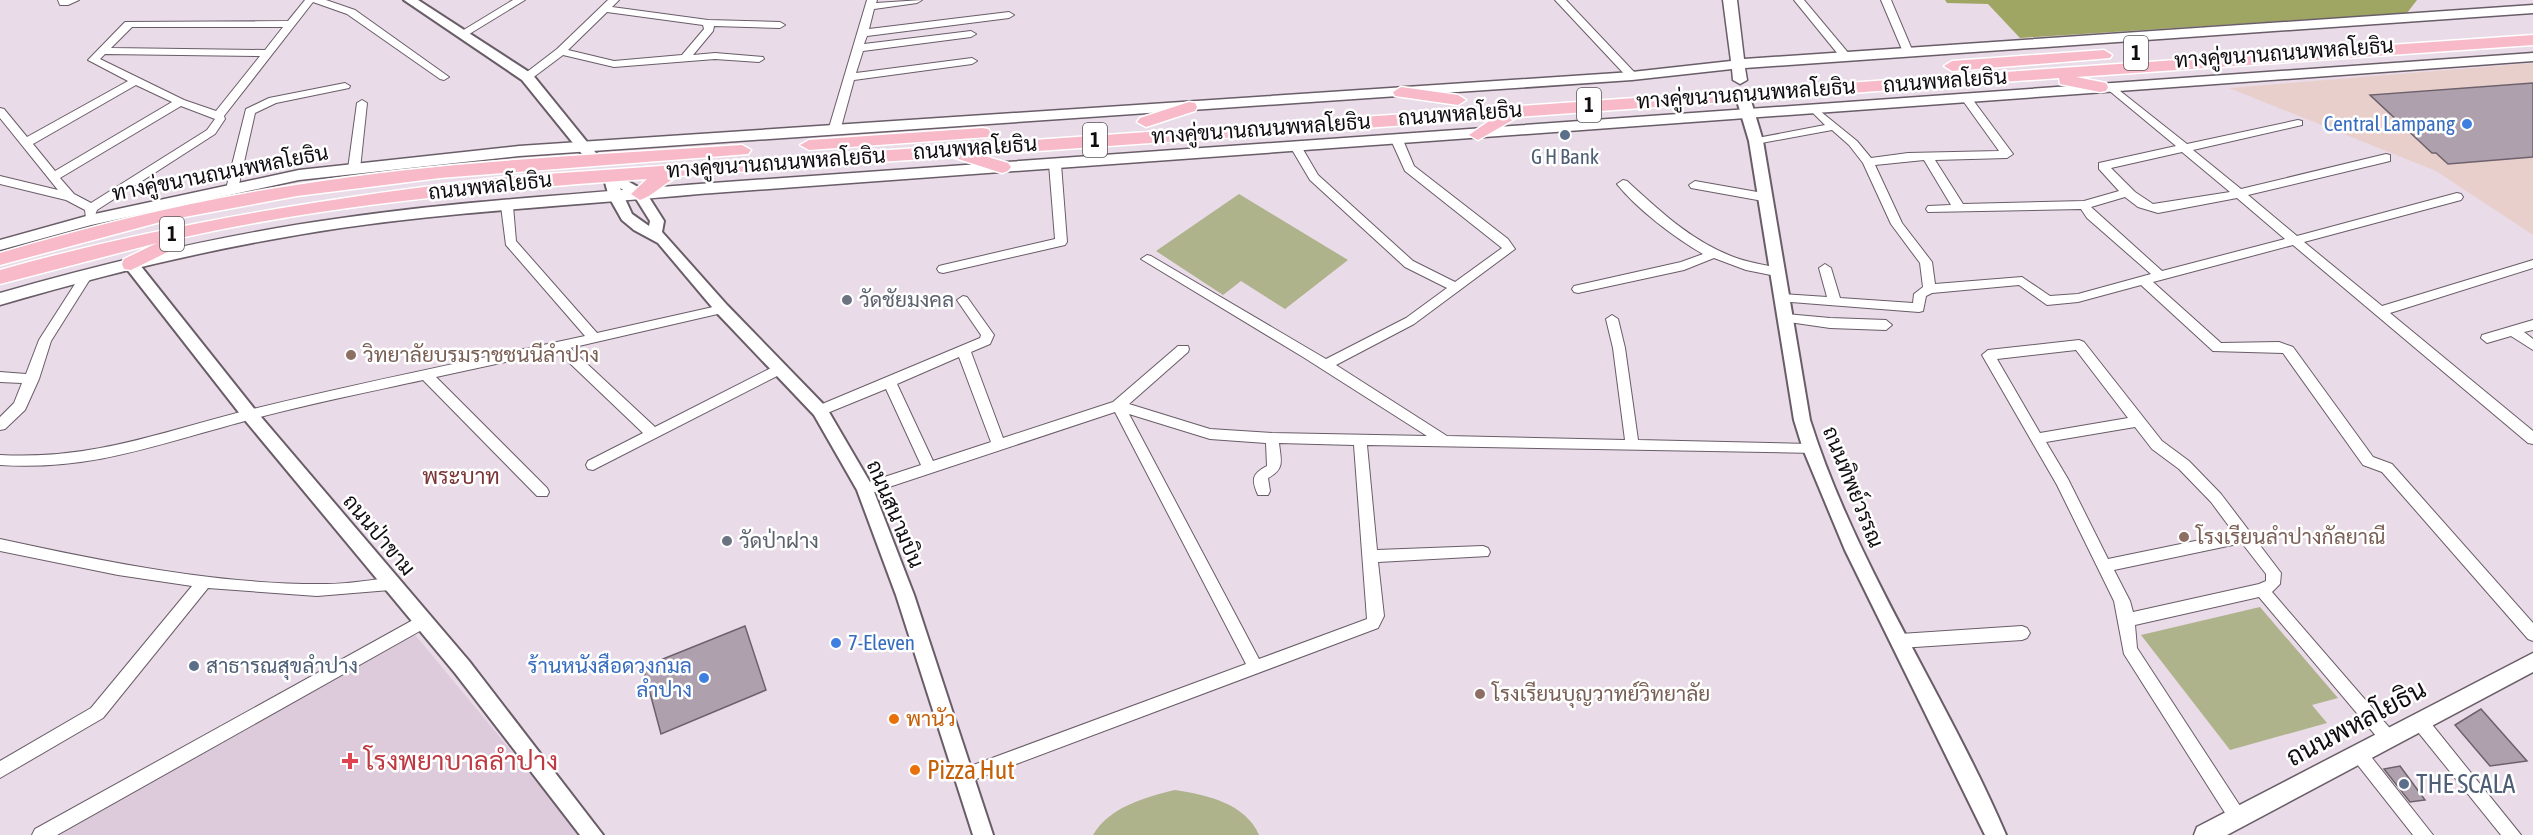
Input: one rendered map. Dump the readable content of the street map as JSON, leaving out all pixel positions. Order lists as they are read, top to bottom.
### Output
{
  "streets": {
    "highway": ["1", "ถนนพหลโยธิน"],
    "main road": ["ทางคู่ขนานถนนพหลโยธิน"],
    "street": ["ถนนทิพย์วรรณ", "ถนนสนามบิน", "ถนนป่าขาม"]
  },
  "crossings": [
    ["ทางคู่ขนานถนนพหลโยธิน", "ถนนพหลโยธิน"],
    ["ทางคู่ขนานถนนพหลโยธิน", "ถนนทิพย์วรรณ"],
    ["ทางคู่ขนานถนนพหลโยธิน", "ถนนสนามบิน"],
    ["ทางคู่ขนานถนนพหลโยธิน", "ถนนป่าขาม"],
    ["ถนนพหลโยธิน", "ถนนทิพย์วรรณ"],
    ["ถนนพหลโยธิน", "ถนนสนามบิน"]
  ],
  "districts": ["พระบาท"],
  "places": {
    "other": [
      "Central Lampang",
      "G H Bank",
      "วัดชัยมงคล",
      "วิทยาลัยบรมราชชนนีลำปาง",
      "โรงเรียนลำปางกัลยาณี",
      "วัดป่าฝาง",
      "7-Eleven",
      "สาธารณสุขลำปาง",
      "ร้านหนังสือดวงกมล ลำปาง",
      "โรงเรียนบุญวาทย์วิทยาลัย",
      "พานัว",
      "Pizza Hut",
      "THE SCALA"
    ],
    "health": ["โรงพยาบาลลำปาง"]
  }
}
